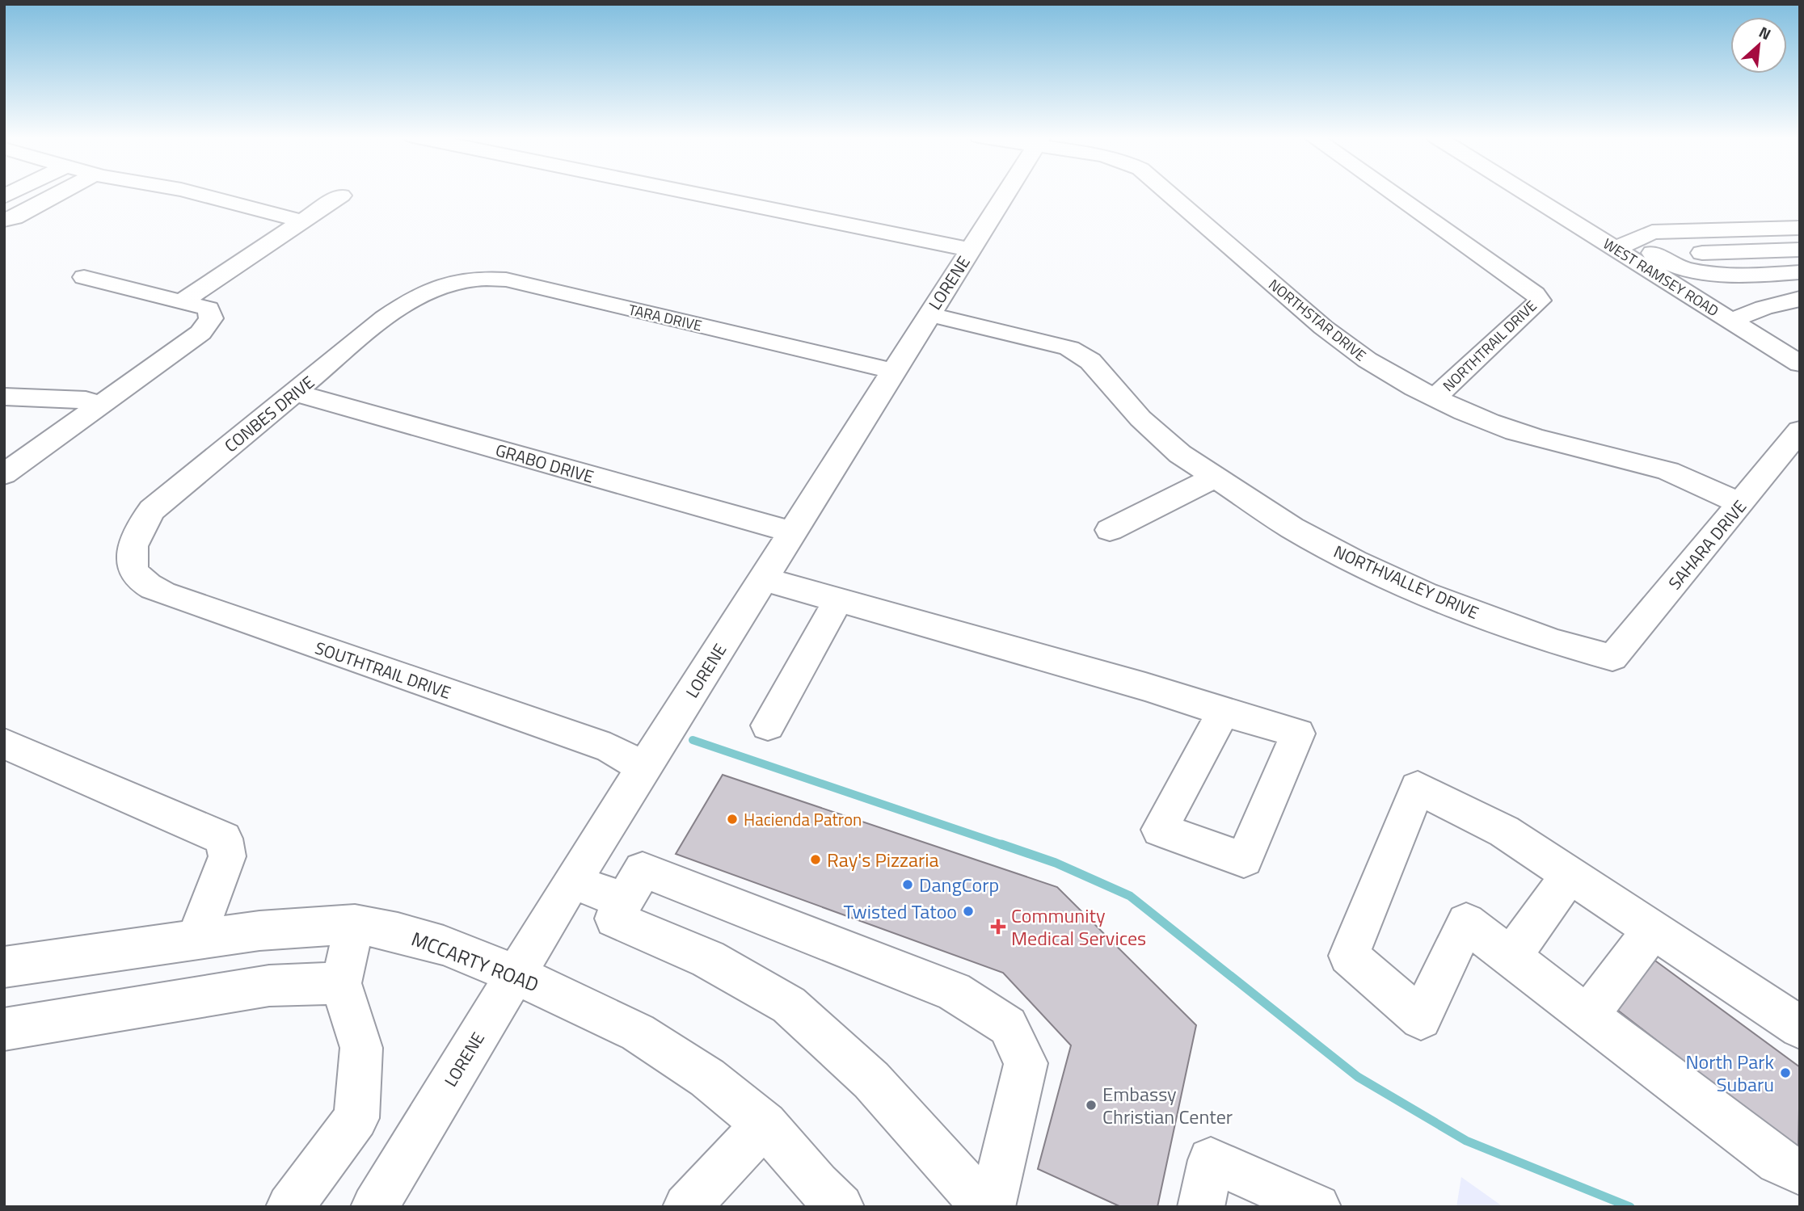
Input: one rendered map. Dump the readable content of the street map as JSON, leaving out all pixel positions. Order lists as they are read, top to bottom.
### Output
{
  "streets": {
    "street": [
      "WEST RAMSEY ROAD",
      "LORENE",
      "TARA DRIVE",
      "NORTHSTAR DRIVE",
      "NORTHTRAIL DRIVE",
      "CONBES DRIVE",
      "GRABO DRIVE",
      "SAHARA DRIVE",
      "NORTHVALLEY DRIVE",
      "SOUTHTRAIL DRIVE",
      "MCCARTY ROAD"
    ]
  },
  "crossings": [
    ["LORENE", "TARA DRIVE"],
    ["LORENE", "GRABO DRIVE"],
    ["LORENE", "NORTHVALLEY DRIVE"],
    ["LORENE", "SOUTHTRAIL DRIVE"],
    ["LORENE", "MCCARTY ROAD"],
    ["TARA DRIVE", "CONBES DRIVE"],
    ["NORTHSTAR DRIVE", "NORTHTRAIL DRIVE"],
    ["NORTHSTAR DRIVE", "SAHARA DRIVE"],
    ["CONBES DRIVE", "GRABO DRIVE"],
    ["CONBES DRIVE", "SOUTHTRAIL DRIVE"],
    ["SAHARA DRIVE", "NORTHVALLEY DRIVE"]
  ],
  "places": {
    "other": [
      "Hacienda Patron",
      "Ray's Pizzaria",
      "DangCorp",
      "Twisted Tatoo",
      "North Park Subaru",
      "Embassy Christian Center"
    ],
    "health": ["Community Medical Services"]
  },
  "north": "top right"
}
